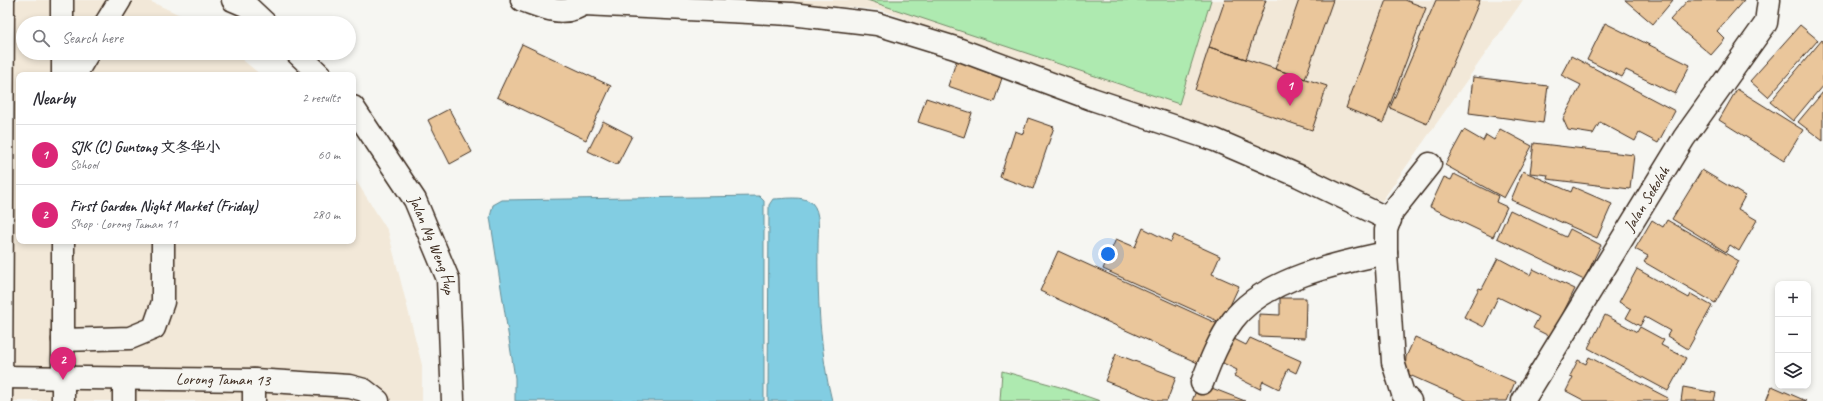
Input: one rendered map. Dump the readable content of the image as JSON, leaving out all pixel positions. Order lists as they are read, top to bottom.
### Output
{
  "streets": {
    "street": ["Jalan Sekolah", "Jalan Ng Weng Hup", "Lorong Taman 13"]
  },
  "page": {
    "search": "Search here",
    "heading": ["Nearby", "2 results"],
    "pins": ["1", "2"],
    "list": [
      {
        "mark": "1",
        "name": "SJK (C) Guntong 文冬华小",
        "note": "School",
        "value": "60 m"
      },
      {
        "mark": "2",
        "name": "First Garden Night Market (Friday)",
        "note": "Shop · Lorong Taman 11",
        "value": "280 m"
      }
    ],
    "map_buttons": ["+", "−"]
  }
}
